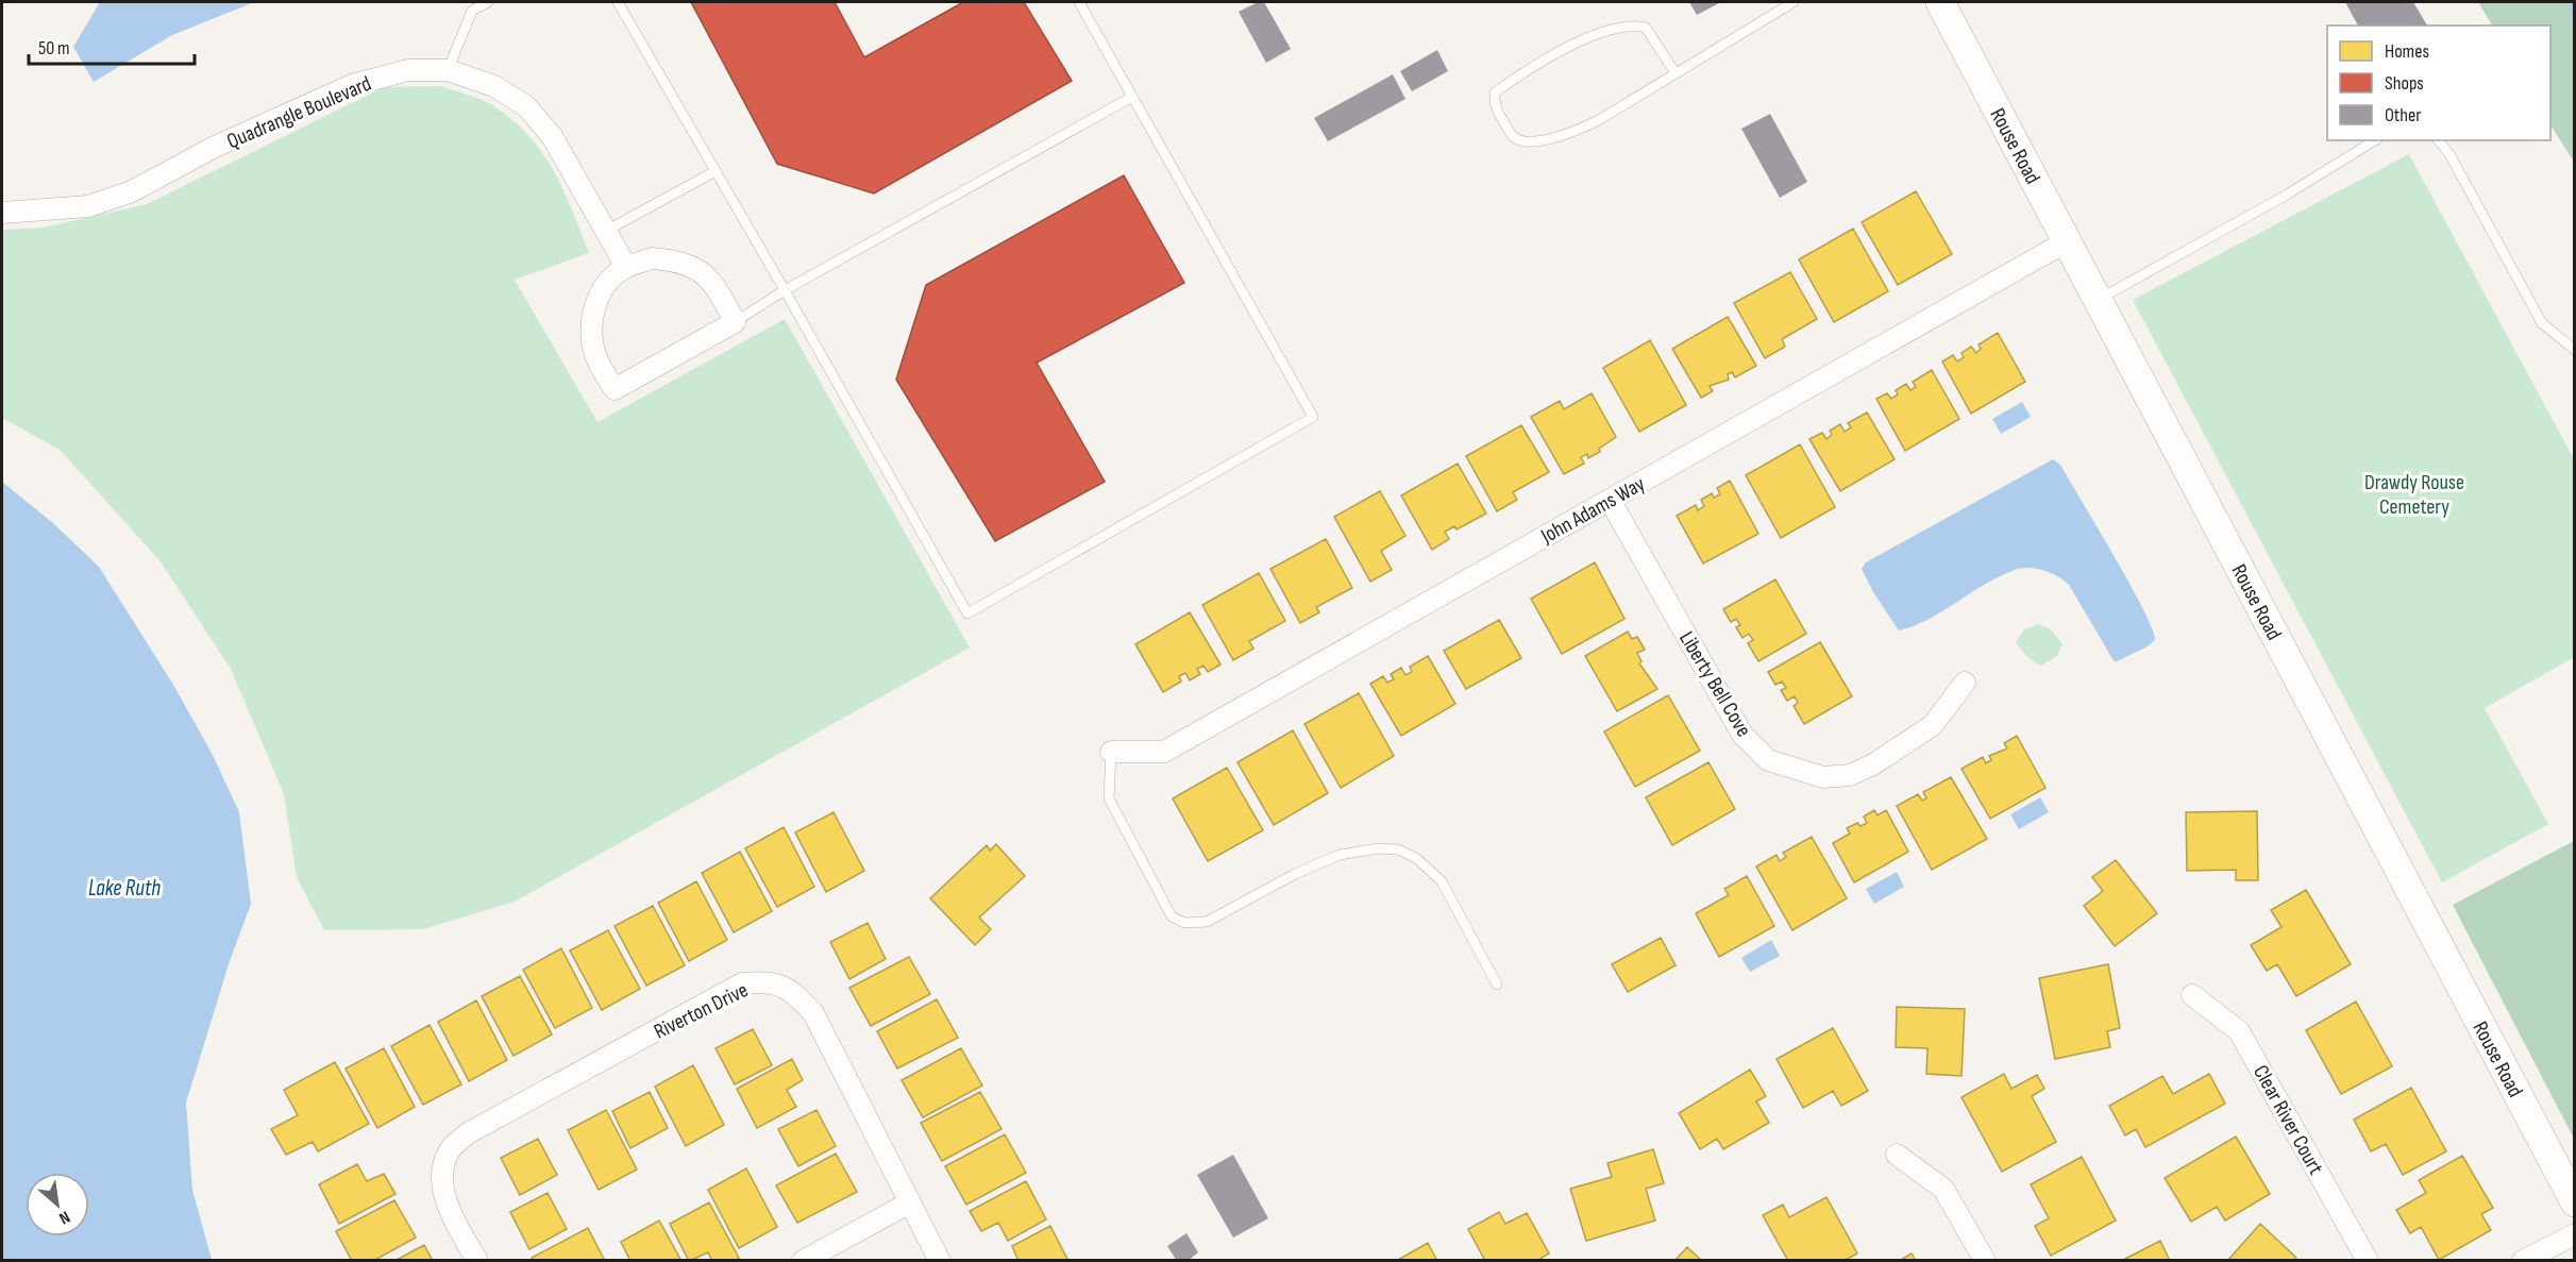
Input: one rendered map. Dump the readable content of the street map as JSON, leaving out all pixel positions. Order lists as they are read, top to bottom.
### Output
{
  "streets": {
    "street": [
      "Quadrangle Boulevard",
      "Rouse Road",
      "John Adams Way",
      "Liberty Bell Cove",
      "Riverton Drive",
      "Clear River Court"
    ]
  },
  "crossings": [
    ["Rouse Road", "John Adams Way"],
    ["John Adams Way", "Liberty Bell Cove"]
  ],
  "water": ["Lake Ruth"],
  "parks": ["Drawdy Rouse Cemetery"],
  "legend": ["Homes", "Shops", "Other"],
  "scale_bar": "50 m",
  "north": "bottom right"
}
